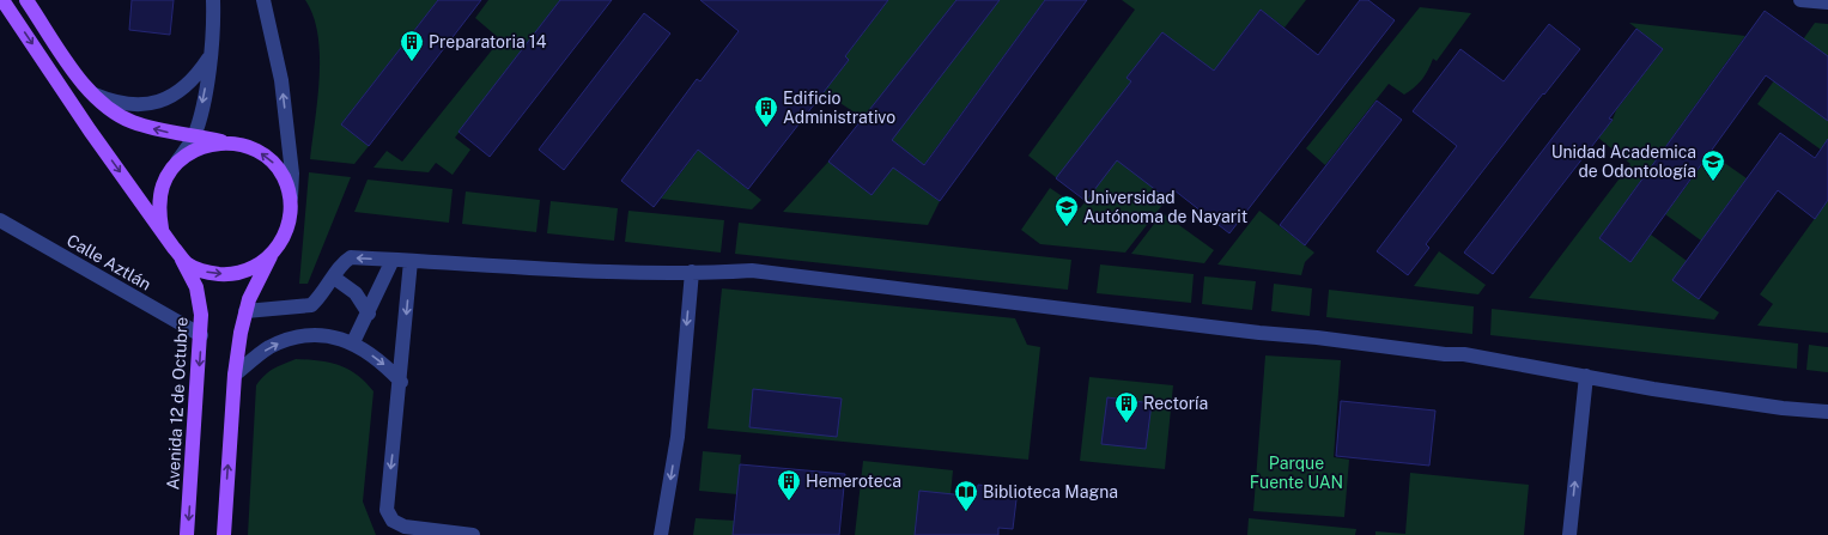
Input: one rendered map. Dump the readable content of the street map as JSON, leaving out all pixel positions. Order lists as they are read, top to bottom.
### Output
{
  "streets": {
    "main road": ["Avenida 12 de Octubre"],
    "street": ["Calle Aztlán"]
  },
  "crossings": [
    ["Calle Aztlán", "Avenida 12 de Octubre"]
  ],
  "parks": ["Parque Fuente UAN"],
  "places": {
    "building": [
      "Preparatoria 14",
      "Edificio Administrativo",
      "Rectoría",
      "Hemeroteca"
    ],
    "school or university": ["Unidad Academica de Odontología", "Universidad Autónoma de Nayarit"],
    "library": ["Biblioteca Magna"]
  }
}
